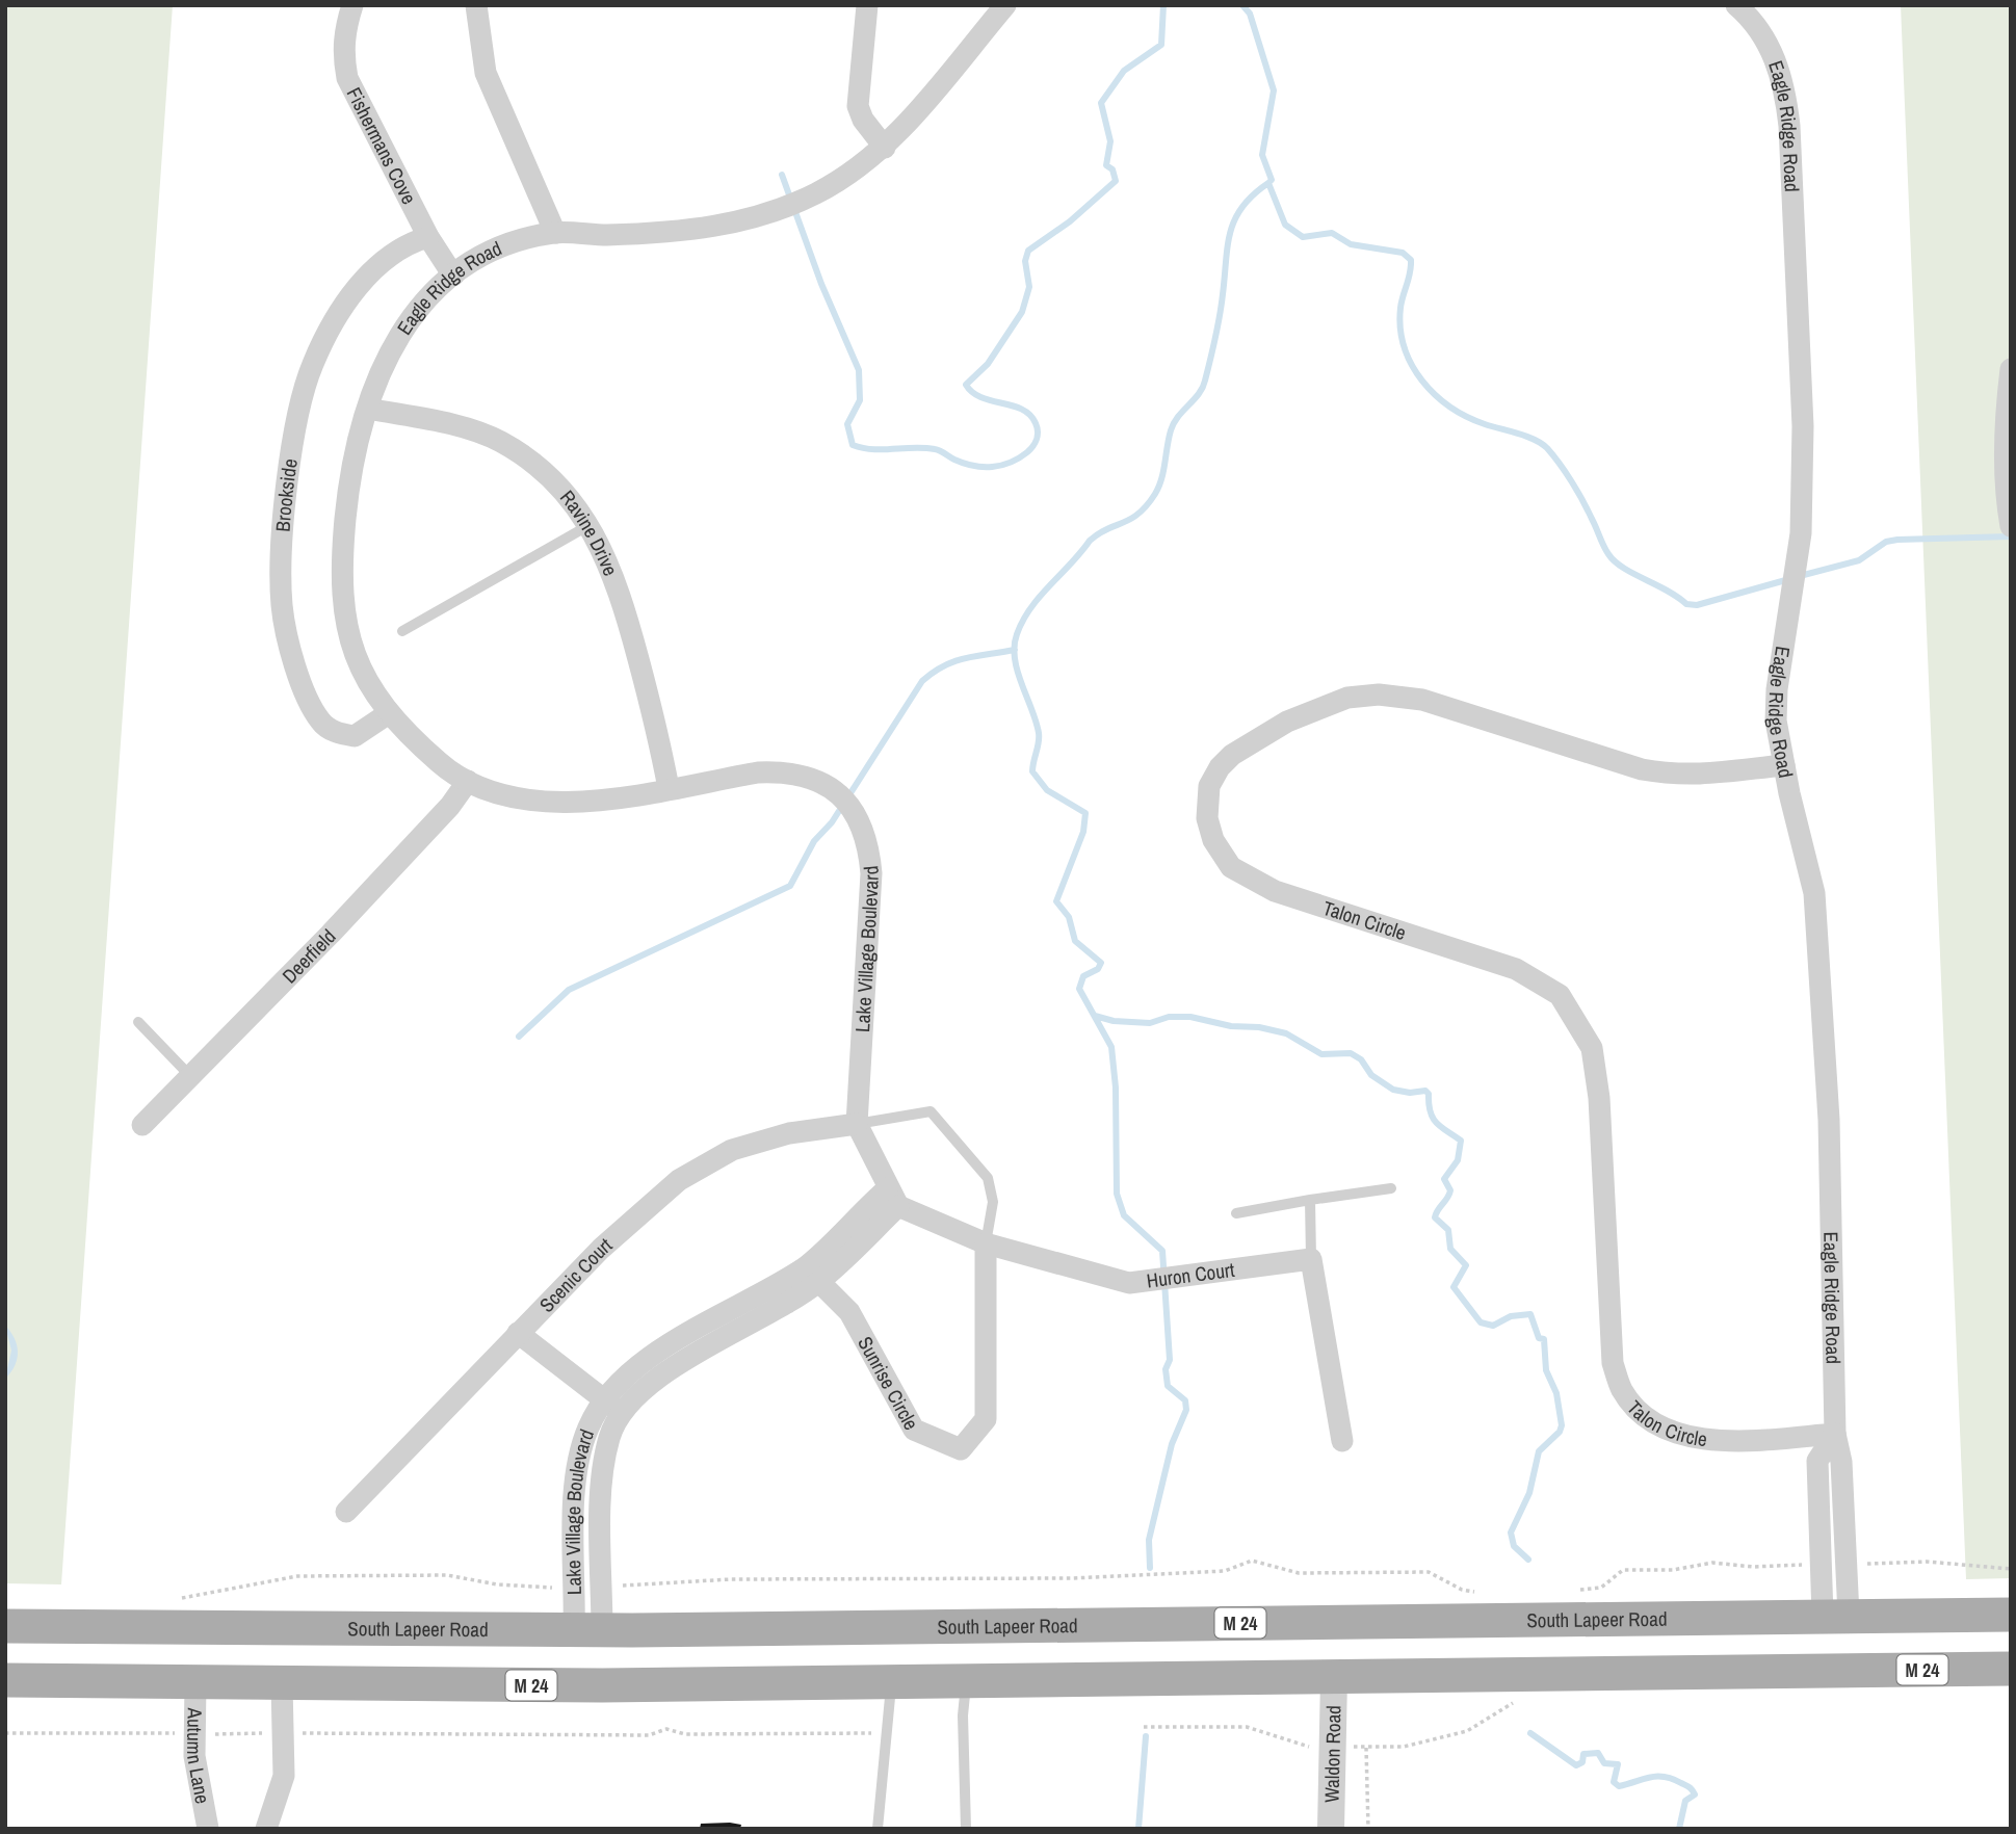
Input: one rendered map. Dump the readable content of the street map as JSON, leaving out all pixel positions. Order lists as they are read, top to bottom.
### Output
{
  "streets": {
    "main road": ["South Lapeer Road", "M 24"],
    "street": [
      "Eagle Ridge Road",
      "Fishermans Cove",
      "Brookside",
      "Ravine Drive",
      "Talon Circle",
      "Lake Village Boulevard",
      "Deerfield",
      "Huron Court",
      "Scenic Court",
      "Sunrise Circle",
      "Waldon Road",
      "Autumn Lane"
    ]
  },
  "crossings": [
    ["Eagle Ridge Road", "Fishermans Cove"],
    ["Eagle Ridge Road", "Brookside"],
    ["Eagle Ridge Road", "Ravine Drive"],
    ["Eagle Ridge Road", "Talon Circle"],
    ["Eagle Ridge Road", "Lake Village Boulevard"],
    ["Eagle Ridge Road", "Deerfield"],
    ["Eagle Ridge Road", "South Lapeer Road"],
    ["Fishermans Cove", "Brookside"],
    ["Ravine Drive", "Lake Village Boulevard"],
    ["Lake Village Boulevard", "Huron Court"],
    ["Lake Village Boulevard", "Scenic Court"],
    ["Lake Village Boulevard", "Sunrise Circle"],
    ["Lake Village Boulevard", "South Lapeer Road"],
    ["Huron Court", "Sunrise Circle"],
    ["M 24", "Waldon Road"],
    ["M 24", "Autumn Lane"]
  ]
}
